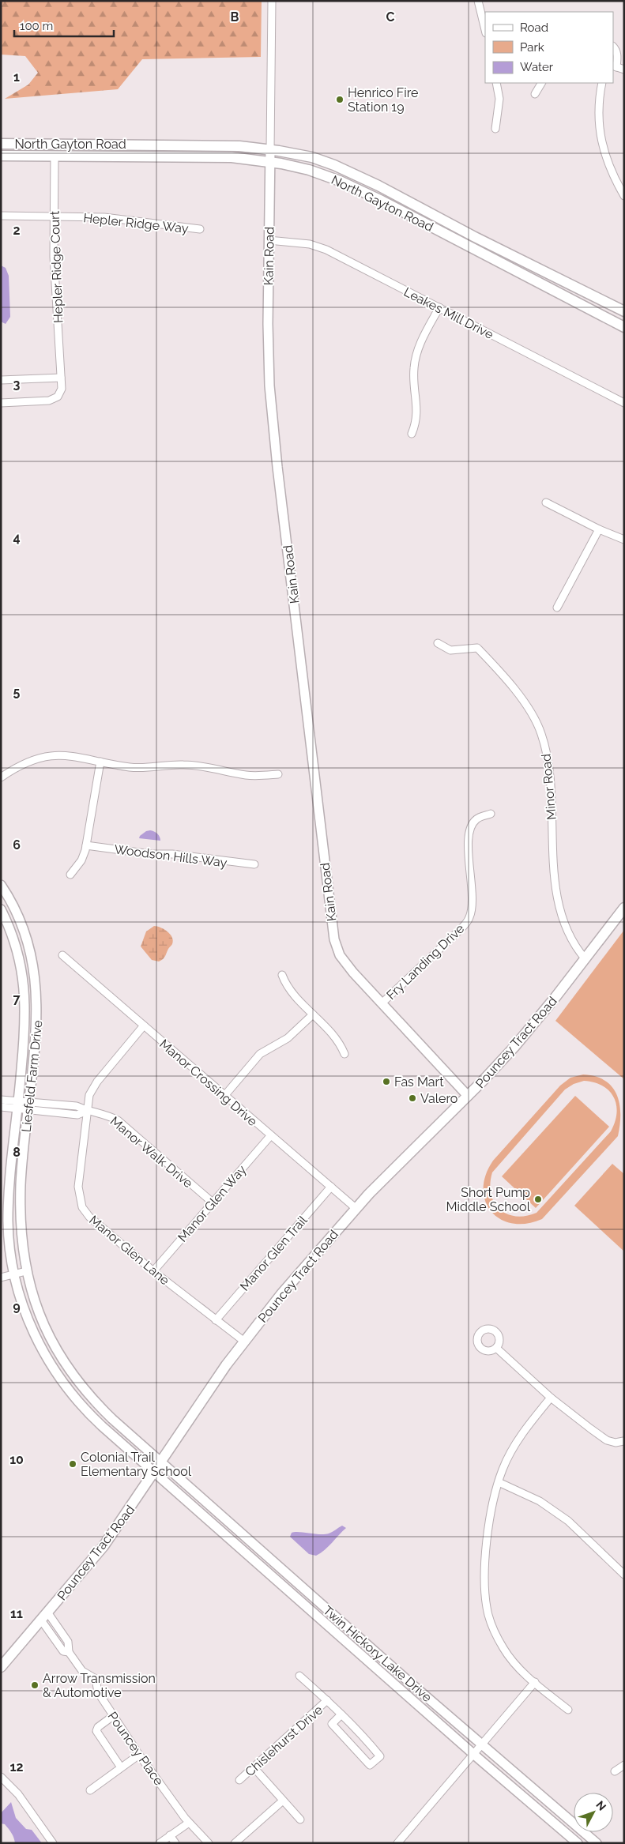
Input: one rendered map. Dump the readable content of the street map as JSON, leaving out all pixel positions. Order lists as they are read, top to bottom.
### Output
{
  "streets": {
    "main road": ["North Gayton Road", "Pouncey Tract Road"],
    "street": [
      "Hepler Ridge Way",
      "Kain Road",
      "Hepler Ridge Court",
      "Leakes Mill Drive",
      "Minor Road",
      "Woodson Hills Way",
      "Fry Landing Drive",
      "Liesfeld Farm Drive",
      "Manor Crossing Drive",
      "Manor Walk Drive",
      "Manor Glen Way",
      "Manor Glen Lane",
      "Manor Glen Trail",
      "Twin Hickory Lake Drive",
      "Chislehurst Drive",
      "Pouncey Place"
    ]
  },
  "crossings": [
    ["North Gayton Road", "Kain Road"],
    ["North Gayton Road", "Hepler Ridge Court"],
    ["Hepler Ridge Way", "Hepler Ridge Court"],
    ["Kain Road", "Leakes Mill Drive"],
    ["Kain Road", "Fry Landing Drive"],
    ["Kain Road", "Pouncey Tract Road"],
    ["Minor Road", "Pouncey Tract Road"],
    ["Pouncey Tract Road", "Liesfeld Farm Drive"],
    ["Pouncey Tract Road", "Manor Crossing Drive"],
    ["Pouncey Tract Road", "Manor Glen Lane"],
    ["Pouncey Tract Road", "Twin Hickory Lake Drive"],
    ["Pouncey Tract Road", "Pouncey Place"],
    ["Liesfeld Farm Drive", "Manor Walk Drive"],
    ["Liesfeld Farm Drive", "Twin Hickory Lake Drive"],
    ["Manor Crossing Drive", "Manor Glen Way"],
    ["Manor Crossing Drive", "Manor Glen Lane"],
    ["Manor Crossing Drive", "Manor Glen Trail"],
    ["Manor Walk Drive", "Manor Glen Way"],
    ["Manor Walk Drive", "Manor Glen Lane"],
    ["Manor Glen Way", "Manor Glen Lane"],
    ["Manor Glen Lane", "Manor Glen Trail"]
  ],
  "places": [
    "Henrico Fire Station 19",
    "Fas Mart",
    "Valero",
    "Short Pump Middle School",
    "Colonial Trail Elementary School",
    "Arrow Transmission & Automotive"
  ],
  "legend": ["Road", "Park", "Water"],
  "scale_bar": "100 m",
  "north": "top right",
  "grid": {
    "columns": ["B", "C"],
    "rows": [
      "1",
      "2",
      "3",
      "4",
      "5",
      "6",
      "7",
      "8",
      "9",
      "10",
      "11",
      "12"
    ]
  }
}
